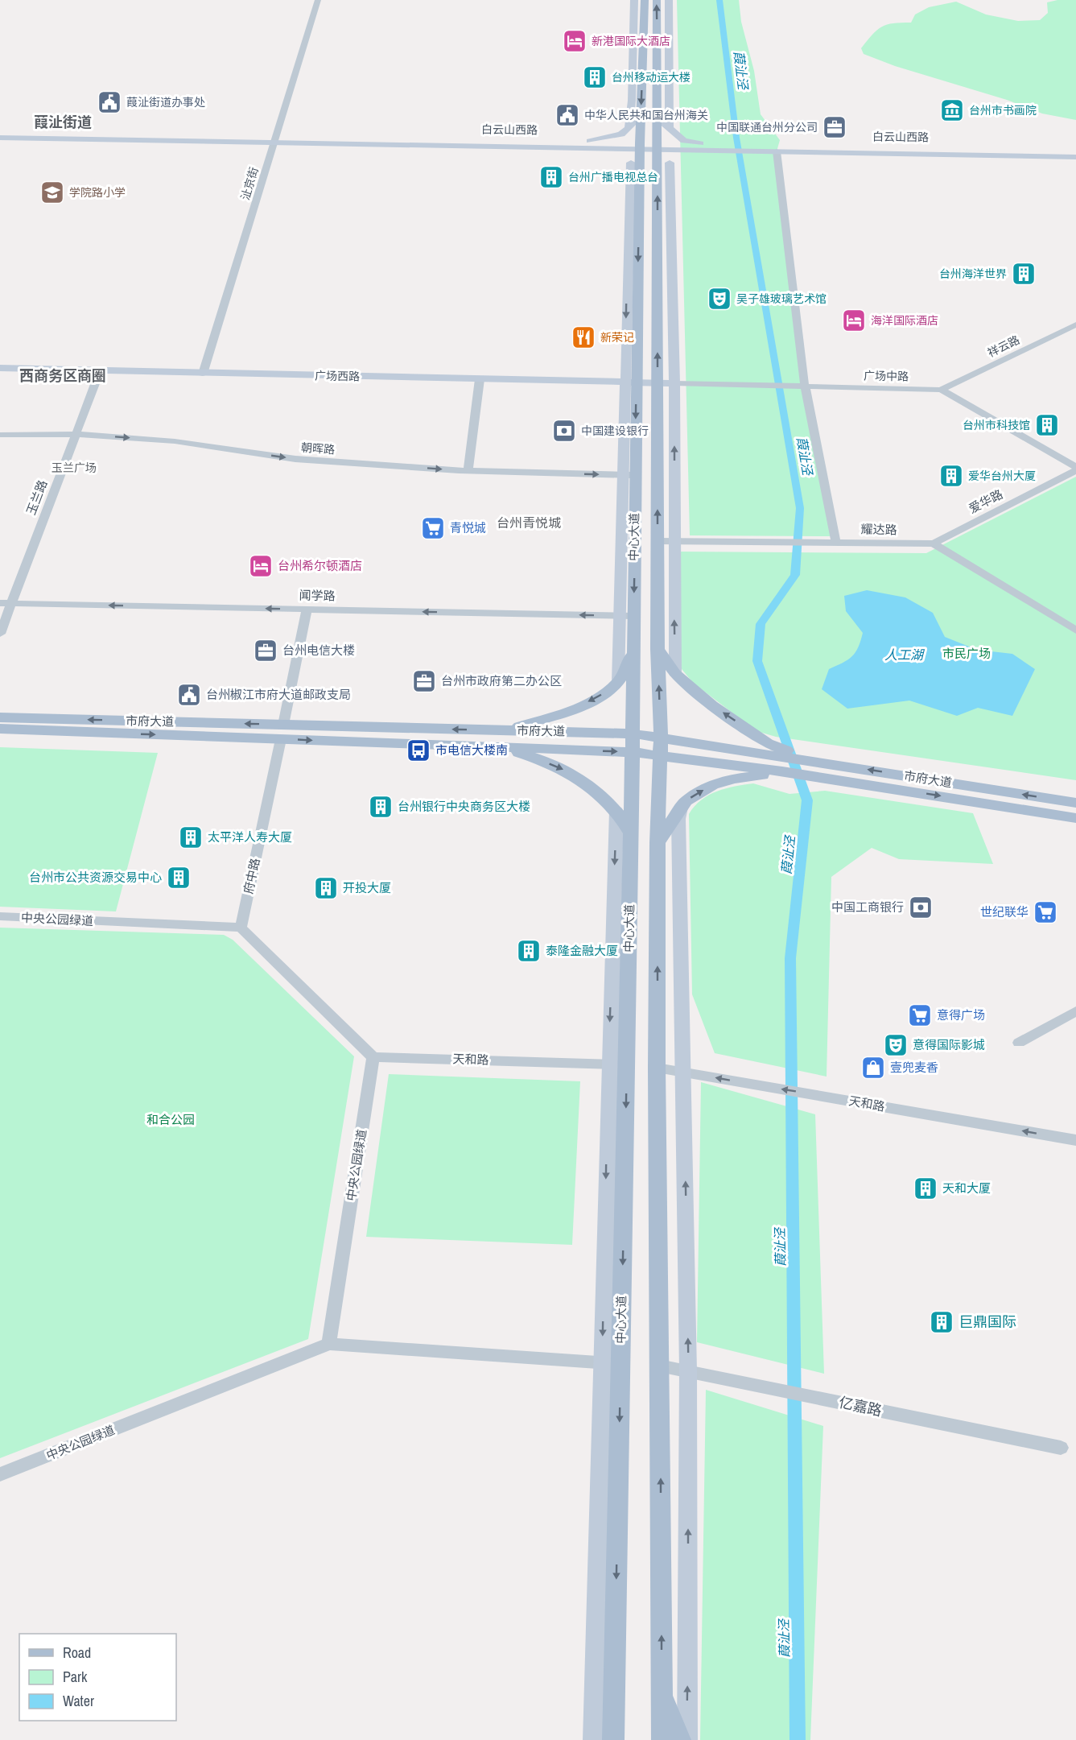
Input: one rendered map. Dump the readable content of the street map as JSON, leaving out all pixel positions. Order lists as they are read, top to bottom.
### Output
{
  "streets": {
    "main road": [
      "白云山西路",
      "广场西路",
      "中心大道",
      "市府大道"
    ],
    "street": [
      "沚京街",
      "祥云路",
      "广场中路",
      "朝晖路",
      "玉兰路",
      "爱华路",
      "耀达路",
      "闻学路",
      "府中路",
      "中央公园绿道",
      "天和路",
      "亿嘉路"
    ]
  },
  "crossings": [
    ["白云山西路", "沚京街"],
    ["白云山西路", "中心大道"],
    ["沚京街", "广场西路"],
    ["祥云路", "广场中路"],
    ["广场西路", "广场中路"],
    ["广场西路", "玉兰路"],
    ["广场西路", "中心大道"],
    ["广场中路", "爱华路"],
    ["朝晖路", "玉兰路"],
    ["朝晖路", "中心大道"],
    ["玉兰路", "闻学路"],
    ["爱华路", "耀达路"],
    ["耀达路", "中心大道"],
    ["中心大道", "闻学路"],
    ["中心大道", "市府大道"],
    ["中心大道", "天和路"],
    ["中心大道", "亿嘉路"],
    ["闻学路", "府中路"],
    ["市府大道", "府中路"],
    ["府中路", "中央公园绿道"],
    ["中央公园绿道", "天和路"]
  ],
  "one_way": ["朝晖路", "闻学路", "天和路"],
  "districts": [
    "葭沚街道",
    "西商务区商圈",
    "玉兰广场",
    "台州青悦城"
  ],
  "water": ["葭沚泾", "人工湖"],
  "parks": ["市民广场", "和合公园"],
  "places": {
    "hotel": ["新港国际大酒店", "海洋国际酒店", "台州希尔顿酒店"],
    "building": [
      "台州移动运大楼",
      "台州广播电视总台",
      "台州海洋世界",
      "台州市科技馆",
      "爱华台州大厦",
      "台州银行中央商务区大楼",
      "太平洋人寿大厦",
      "台州市公共资源交易中心",
      "开投大厦",
      "泰隆金融大厦",
      "天和大厦",
      "巨鼎国际"
    ],
    "public building": ["葭沚街道办事处", "中华人民共和国台州海关", "台州椒江市府大道邮政支局"],
    "museum": ["台州市书画院"],
    "office": ["中国联通台州分公司", "台州电信大楼", "台州市政府第二办公区"],
    "school or university": ["学院路小学"],
    "theatre": ["吴子雄玻璃艺术馆", "意得国际影城"],
    "restaurant": ["新荣记"],
    "bank": ["中国建设银行", "中国工商银行"],
    "supermarket": ["青悦城", "世纪联华", "意得广场"],
    "bus stop": ["市电信大楼南"],
    "shop": ["壹兜麦香"]
  },
  "legend": ["Road", "Park", "Water"]
}
